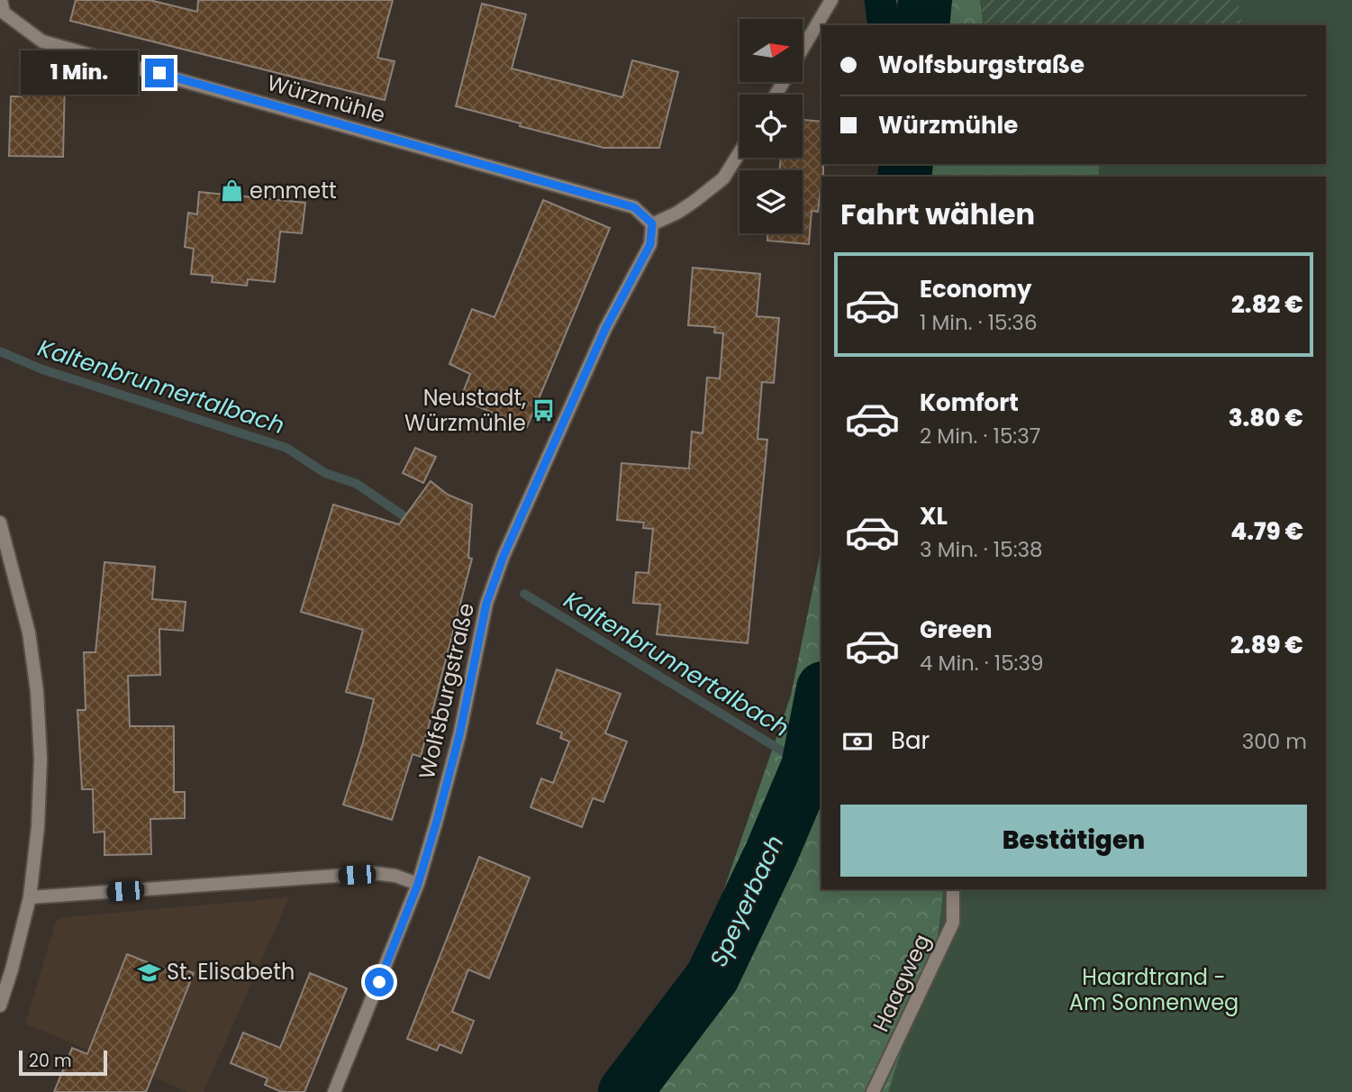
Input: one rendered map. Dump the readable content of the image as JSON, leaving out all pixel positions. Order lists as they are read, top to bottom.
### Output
{
  "streets": {
    "street": ["Würzmühle", "Wolfsburgstraße", "Haagweg"]
  },
  "crossings": [
    ["Würzmühle", "Wolfsburgstraße"]
  ],
  "water": ["Kaltenbrunnertalbach", "Speyerbach"],
  "parks": ["Haardtrand - Am Sonnenweg"],
  "places": {
    "shop": ["emmett"],
    "bus stop": ["Neustadt, Würzmühle"],
    "school or university": ["St. Elisabeth"]
  },
  "scale_bar": "20 m",
  "north": "right",
  "page": {
    "banner": ["Wolfsburgstraße", "Würzmühle"],
    "bubble": "1 Min.",
    "heading": "Fahrt wählen",
    "list": [
      {
        "name": "Economy",
        "note": "1 Min. · 15:36",
        "value": "2.82 €"
      },
      {
        "name": "Komfort",
        "note": "2 Min. · 15:37",
        "value": "3.80 €"
      },
      {
        "name": "XL",
        "note": "3 Min. · 15:38",
        "value": "4.79 €"
      },
      {
        "name": "Green",
        "note": "4 Min. · 15:39",
        "value": "2.89 €"
      }
    ],
    "pay": ["Bar", "300 m"],
    "buttons": "Bestätigen",
    "scale": "20 m"
  }
}
